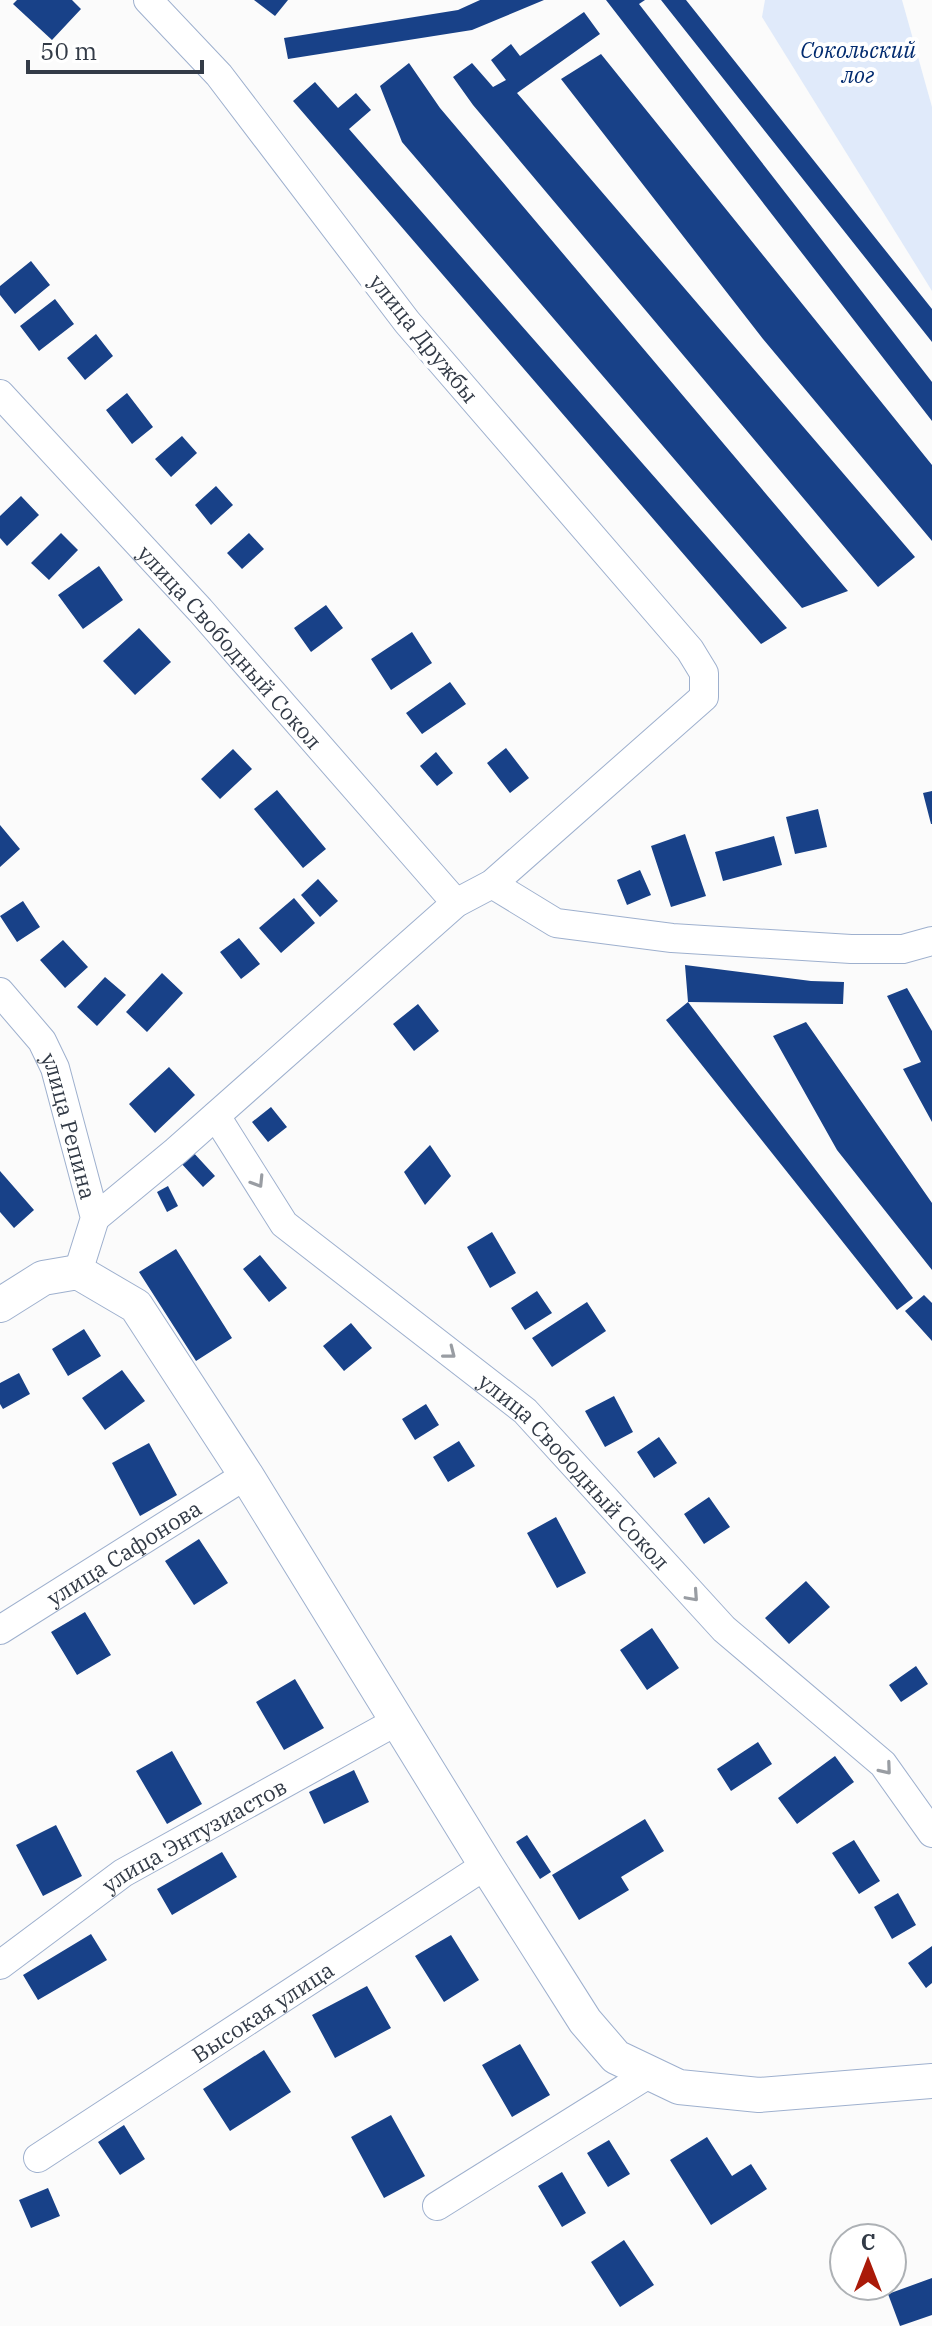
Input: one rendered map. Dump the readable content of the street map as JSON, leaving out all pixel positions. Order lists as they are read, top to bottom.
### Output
{
  "streets": {
    "street": [
      "улица Дружбы",
      "улица Свободный Сокол",
      "улица Репина",
      "улица Сафонова",
      "улица Энтузиастов",
      "Высокая улица"
    ]
  },
  "parks": ["Сокольский лог"],
  "scale_bar": "50 m",
  "north": "top"
}
